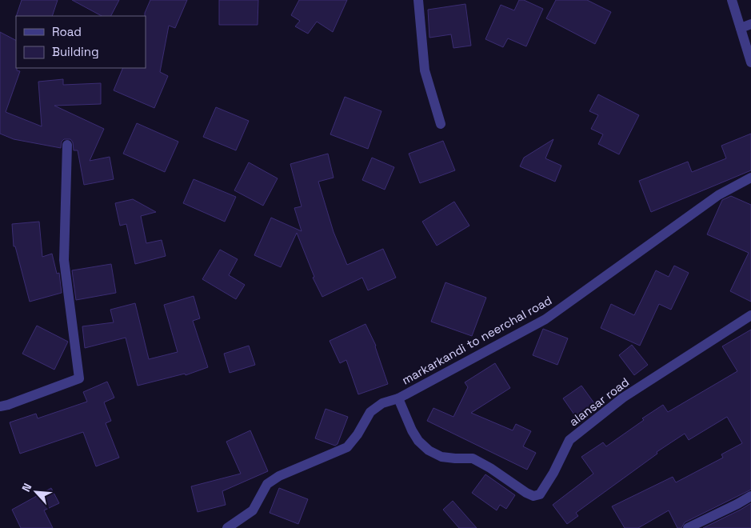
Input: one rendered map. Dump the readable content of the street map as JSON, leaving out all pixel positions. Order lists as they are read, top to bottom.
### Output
{
  "streets": {
    "street": ["markarkandi to neerchal road", "alansar road"]
  },
  "crossings": [
    ["markarkandi to neerchal road", "alansar road"]
  ],
  "legend": ["Road", "Building"],
  "north": "top left"
}
